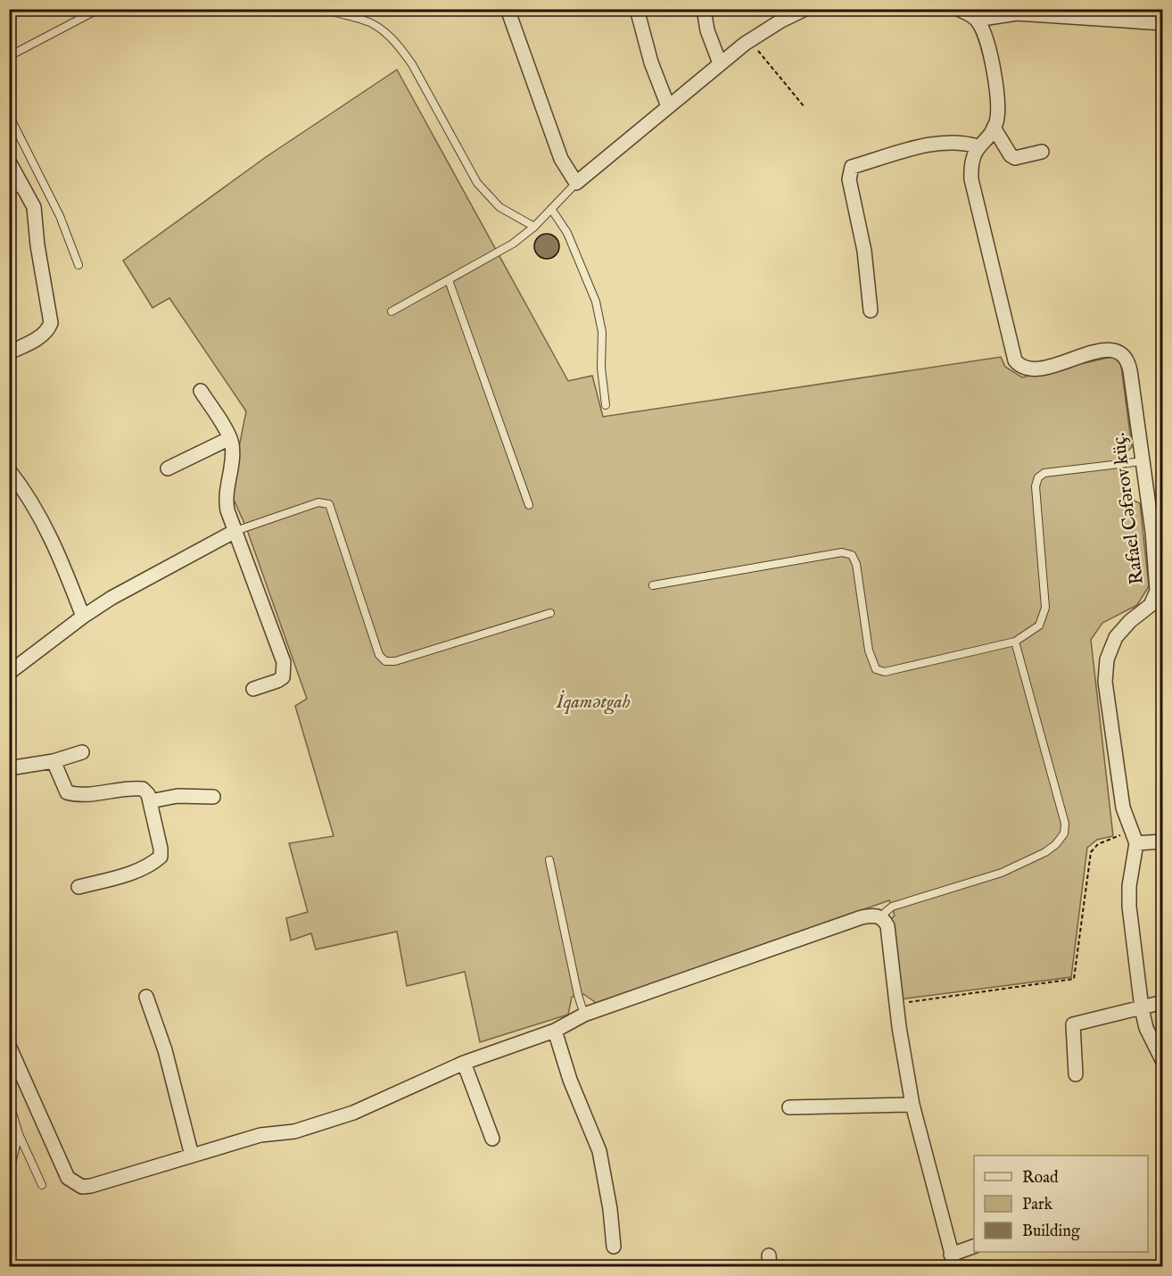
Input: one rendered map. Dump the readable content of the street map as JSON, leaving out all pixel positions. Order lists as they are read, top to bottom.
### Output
{
  "streets": {
    "street": ["Rafael Cəfərov küç."]
  },
  "parks": ["İqamətgah"],
  "legend": ["Road", "Park", "Building"]
}
